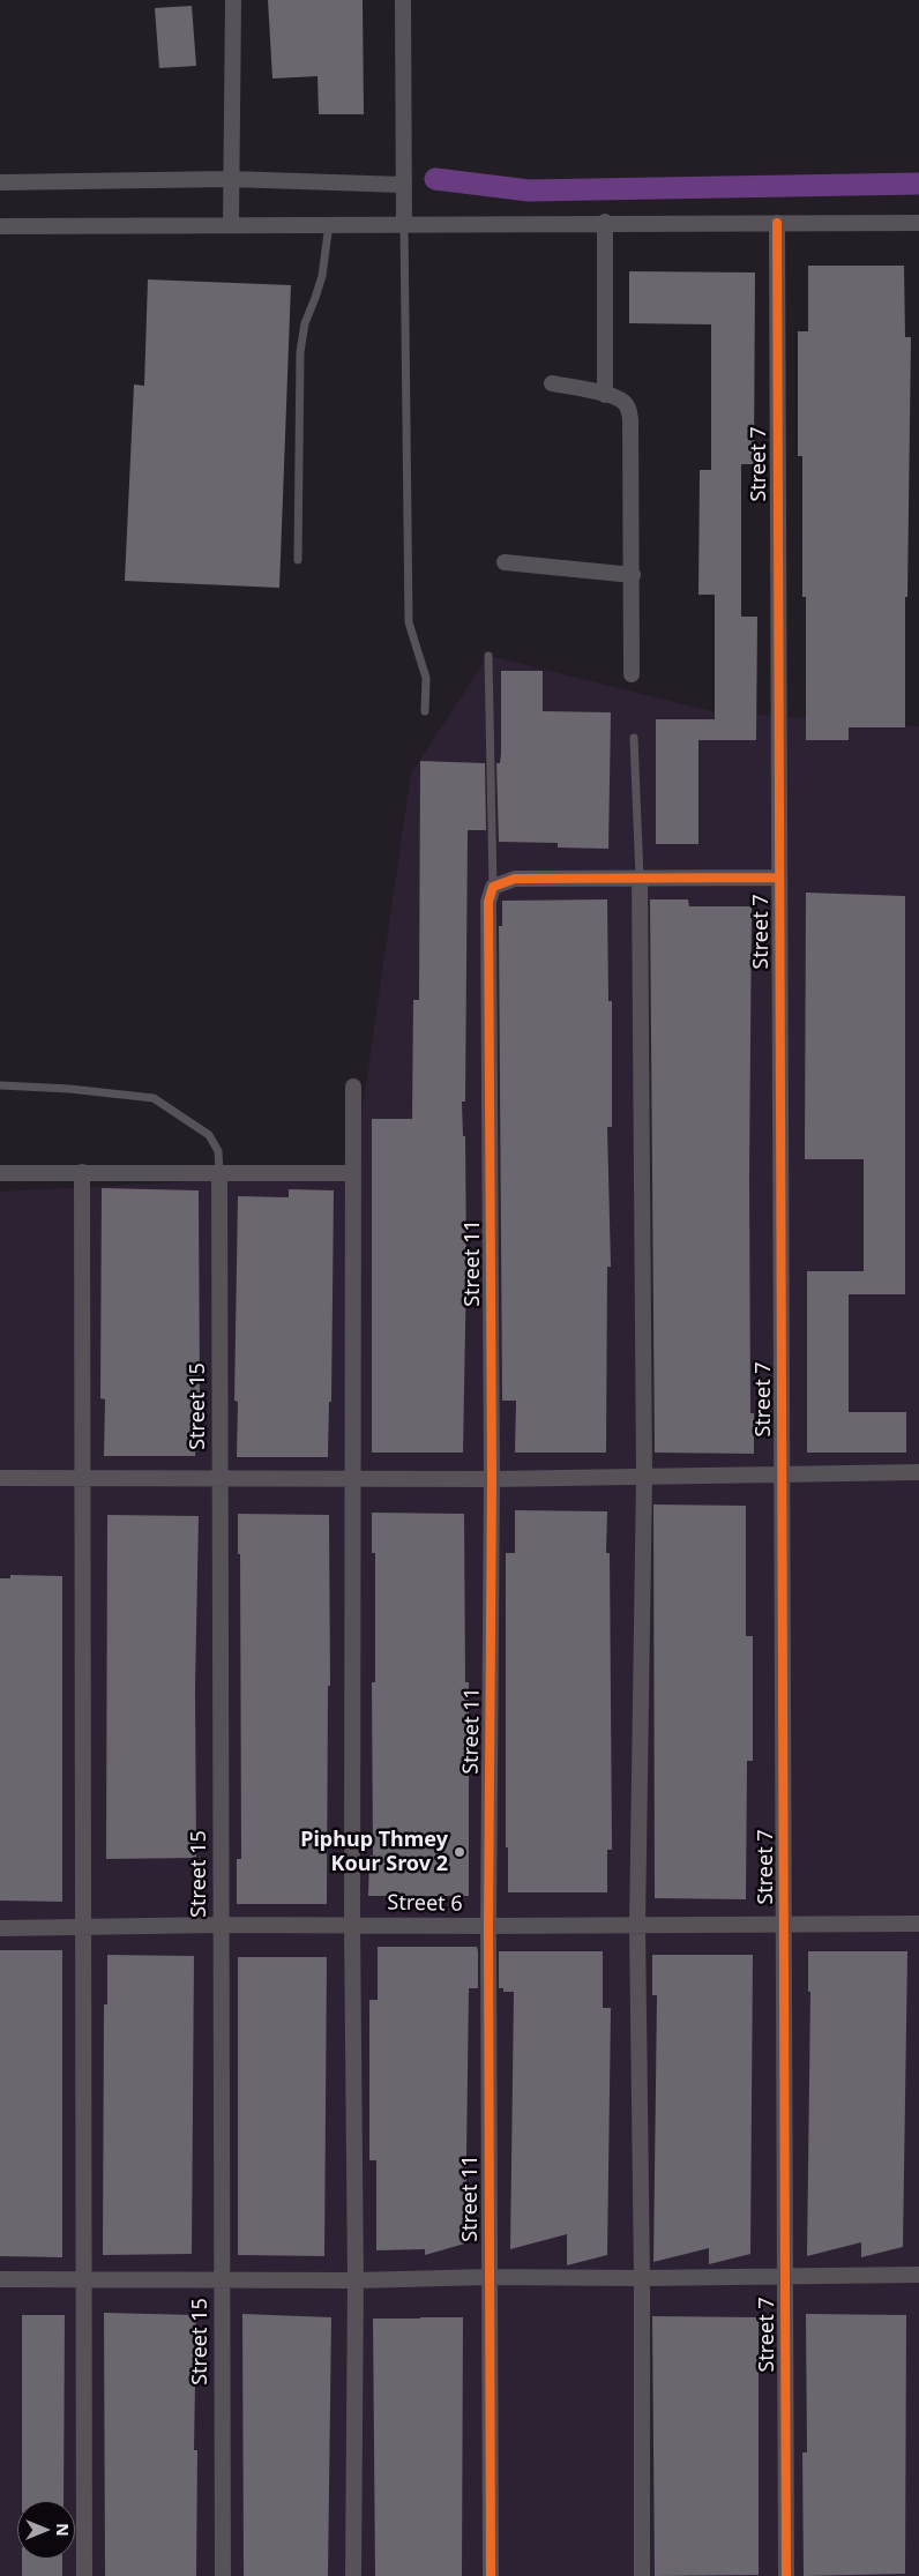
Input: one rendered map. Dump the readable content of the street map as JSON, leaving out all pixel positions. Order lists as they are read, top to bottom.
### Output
{
  "streets": {
    "street": [
      "Street 7",
      "Street 11",
      "Street 15",
      "Street 6"
    ]
  },
  "crossings": [
    ["Street 7", "Street 6"],
    ["Street 11", "Street 6"],
    ["Street 15", "Street 6"]
  ],
  "places": ["Piphup Thmey Kour Srov 2"],
  "north": "right"
}
